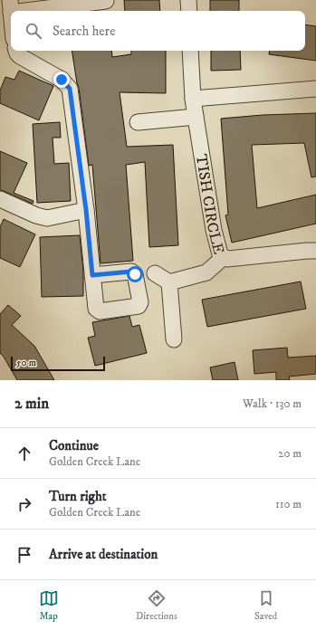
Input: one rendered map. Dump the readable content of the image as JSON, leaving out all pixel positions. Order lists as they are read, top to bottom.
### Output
{
  "streets": {
    "lane": ["TISH CIRCLE"]
  },
  "scale_bar": "50 m",
  "page": {
    "search": "Search here",
    "scale": "50 m",
    "heading": ["2 min", "Walk · 130 m"],
    "list": [
      ["Continue", "Golden Creek Lane", "20 m"],
      ["Turn right", "Golden Creek Lane", "110 m"],
      "Arrive at destination"
    ],
    "nav": ["Map", "Directions", "Saved"]
  }
}
